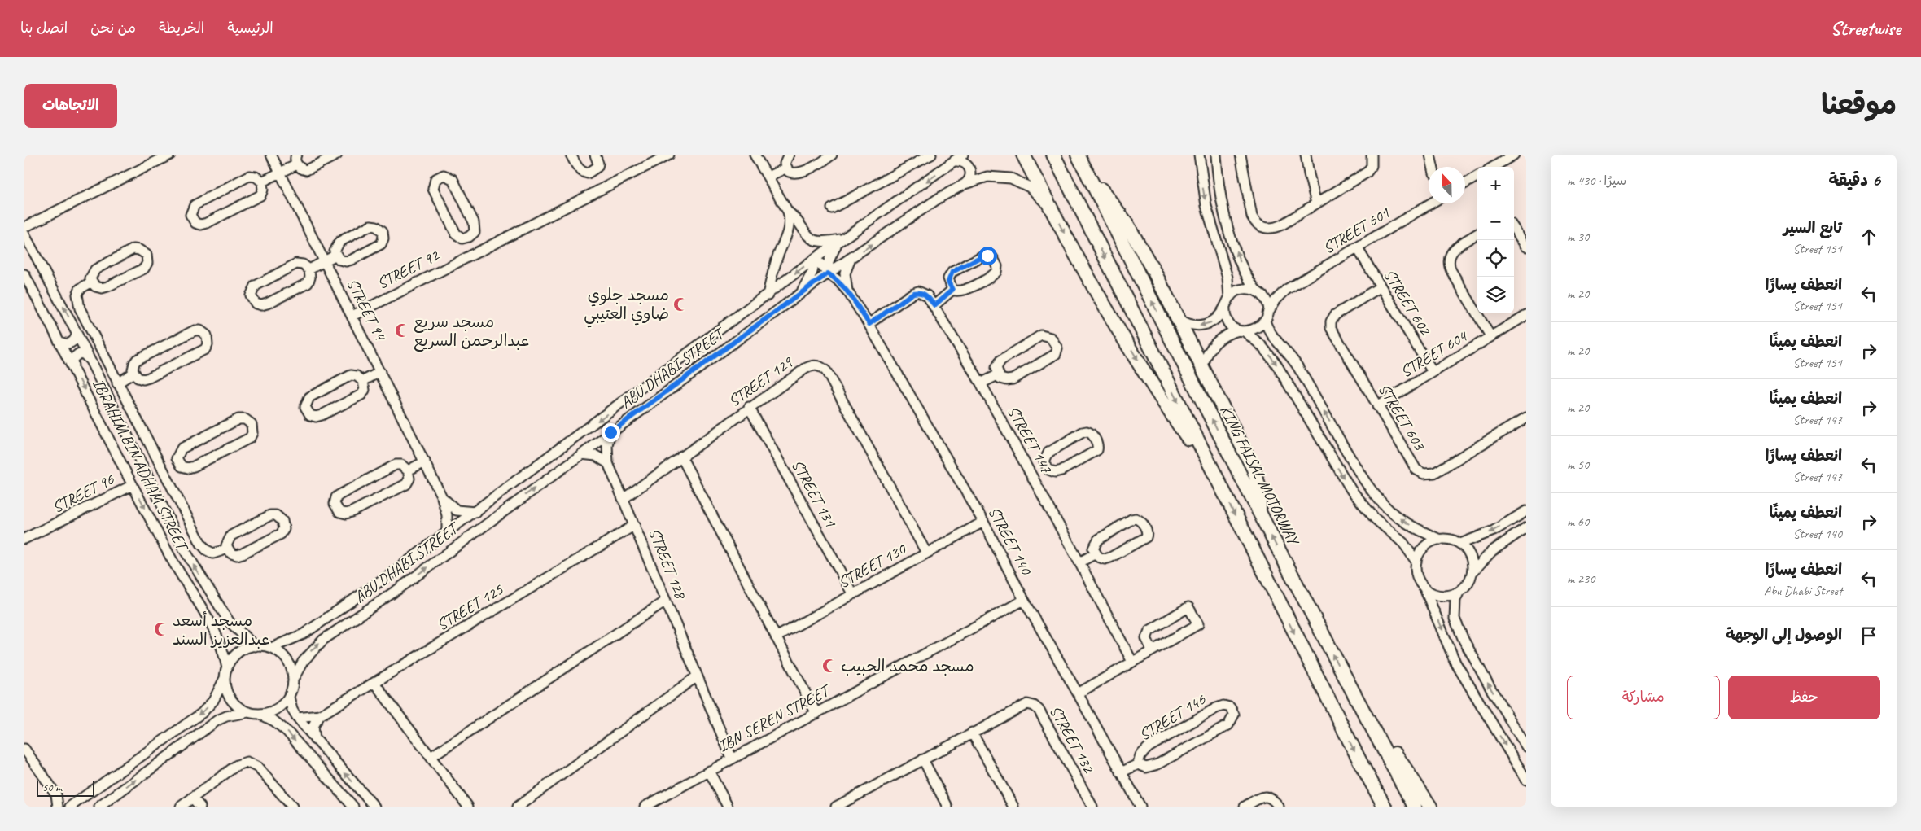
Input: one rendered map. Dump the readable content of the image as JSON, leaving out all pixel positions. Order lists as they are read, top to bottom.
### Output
{
  "streets": {
    "highway": ["KING FAISAL MOTORWAY"],
    "street": [
      "STREET 601",
      "STREET 92",
      "STREET 602",
      "STREET 94",
      "STREET 604",
      "ABU DHABI STREET",
      "STREET 129",
      "STREET 603",
      "STREET 147",
      "IBRAHIM BIN ADHAM STREET",
      "STREET 96",
      "STREET 131",
      "STREET 140",
      "STREET 128",
      "STREET 130",
      "STREET 125",
      "STREET 146",
      "IBN SEREN STREET",
      "STREET 132"
    ]
  },
  "crossings": [
    ["STREET 601", "STREET 602"],
    ["STREET 92", "STREET 94"],
    ["STREET 602", "STREET 604"],
    ["STREET 602", "STREET 603"],
    ["STREET 94", "ABU DHABI STREET"],
    ["STREET 604", "STREET 603"],
    ["ABU DHABI STREET", "IBRAHIM BIN ADHAM STREET"],
    ["ABU DHABI STREET", "STREET 140"],
    ["ABU DHABI STREET", "STREET 128"],
    ["STREET 129", "STREET 131"],
    ["STREET 129", "STREET 128"],
    ["STREET 129", "STREET 130"],
    ["STREET 147", "STREET 140"],
    ["IBRAHIM BIN ADHAM STREET", "STREET 96"],
    ["STREET 131", "STREET 130"],
    ["STREET 140", "STREET 130"],
    ["STREET 140", "STREET 146"],
    ["STREET 140", "IBN SEREN STREET"],
    ["STREET 128", "STREET 125"],
    ["STREET 128", "IBN SEREN STREET"]
  ],
  "places": {
    "mosque": [
      "مسجد جلوي ضاوي العتيبي",
      "مسجد سريع عبدالرحمن السريع",
      "مسجد أسعد عبدالعزيز السند",
      "مسجد محمد الحبيب"
    ]
  },
  "scale_bar": "50 m",
  "north": "top",
  "page": {
    "header": "Streetwise",
    "nav": [
      "الرئيسية",
      "الخريطة",
      "من نحن",
      "اتصل بنا"
    ],
    "title": "موقعنا",
    "buttons": [
      "الاتجاهات",
      ["حفظ", "مشاركة"]
    ],
    "heading": ["6 دقيقة", "سيرًا · 430 m"],
    "map_buttons": ["+", "−"],
    "list": [
      ["تابع السير", "Street 151", "30 m"],
      ["انعطف يسارًا", "Street 151", "20 m"],
      ["انعطف يمينًا", "Street 151", "20 m"],
      ["انعطف يمينًا", "Street 147", "20 m"],
      ["انعطف يسارًا", "Street 147", "50 m"],
      ["انعطف يمينًا", "Street 140", "60 m"],
      ["انعطف يسارًا", "Abu Dhabi Street", "230 m"],
      "الوصول إلى الوجهة"
    ],
    "scale": "50 m"
  }
}
